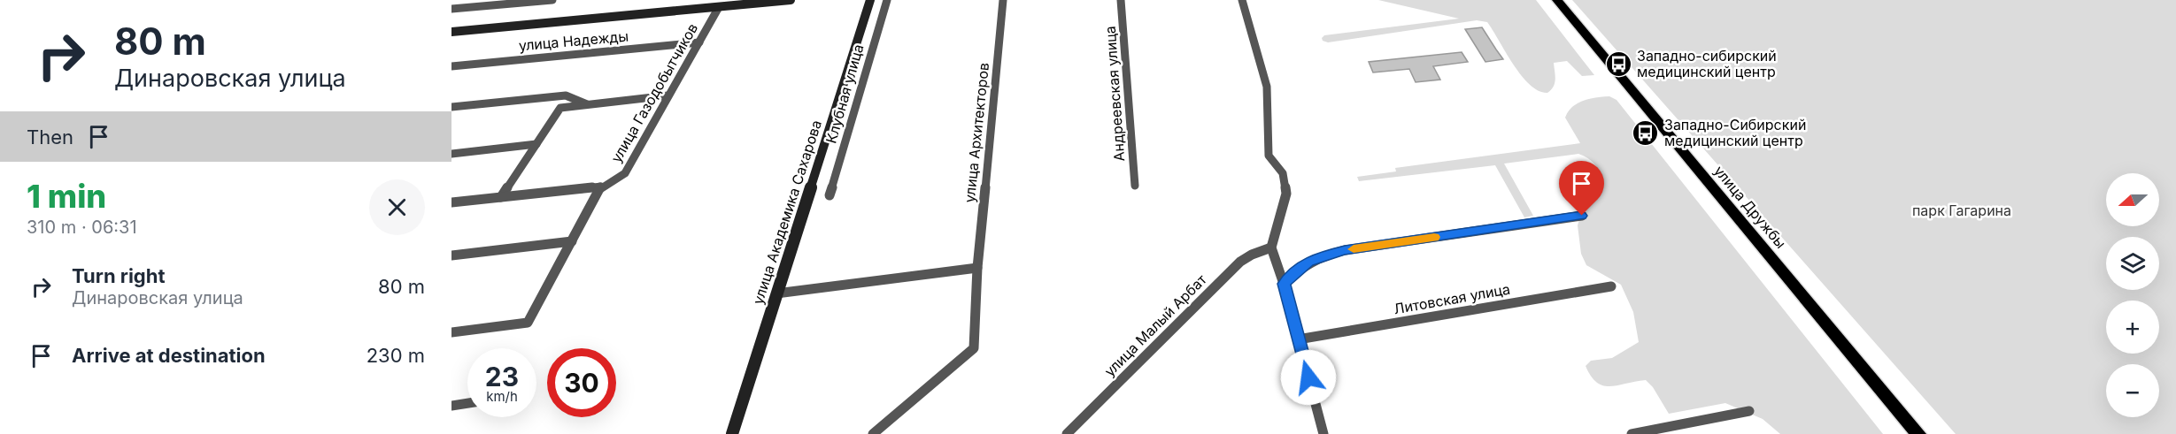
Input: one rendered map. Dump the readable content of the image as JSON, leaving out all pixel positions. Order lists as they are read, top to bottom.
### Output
{
  "streets": {
    "main road": ["улица Дружбы"],
    "street": [
      "улица Надежды",
      "улица Газодобытчиков",
      "Клубная улица",
      "Андреевская улица",
      "улица Архитекторов",
      "улица Академика Сахарова",
      "Литовская улица",
      "улица Малый Арбат"
    ]
  },
  "crossings": [
    ["улица Надежды", "улица Газодобытчиков"]
  ],
  "parks": ["парк Гагарина"],
  "places": {
    "bus stop": ["Западно-сибирский медицинский центр", "Западно-Сибирский медицинский центр"]
  },
  "north": "left",
  "page": {
    "turn": ["80 m", "Динаровская улица"],
    "then": "Then",
    "heading": ["1 min", "310 m · 06:31"],
    "map_buttons": ["+", "−"],
    "list": [
      {
        "name": "Turn right",
        "note": "Динаровская улица",
        "value": "80 m"
      },
      {
        "name": "Arrive at destination",
        "value": "230 m"
      }
    ],
    "speed": "23 km/h",
    "limit": "30"
  }
}
